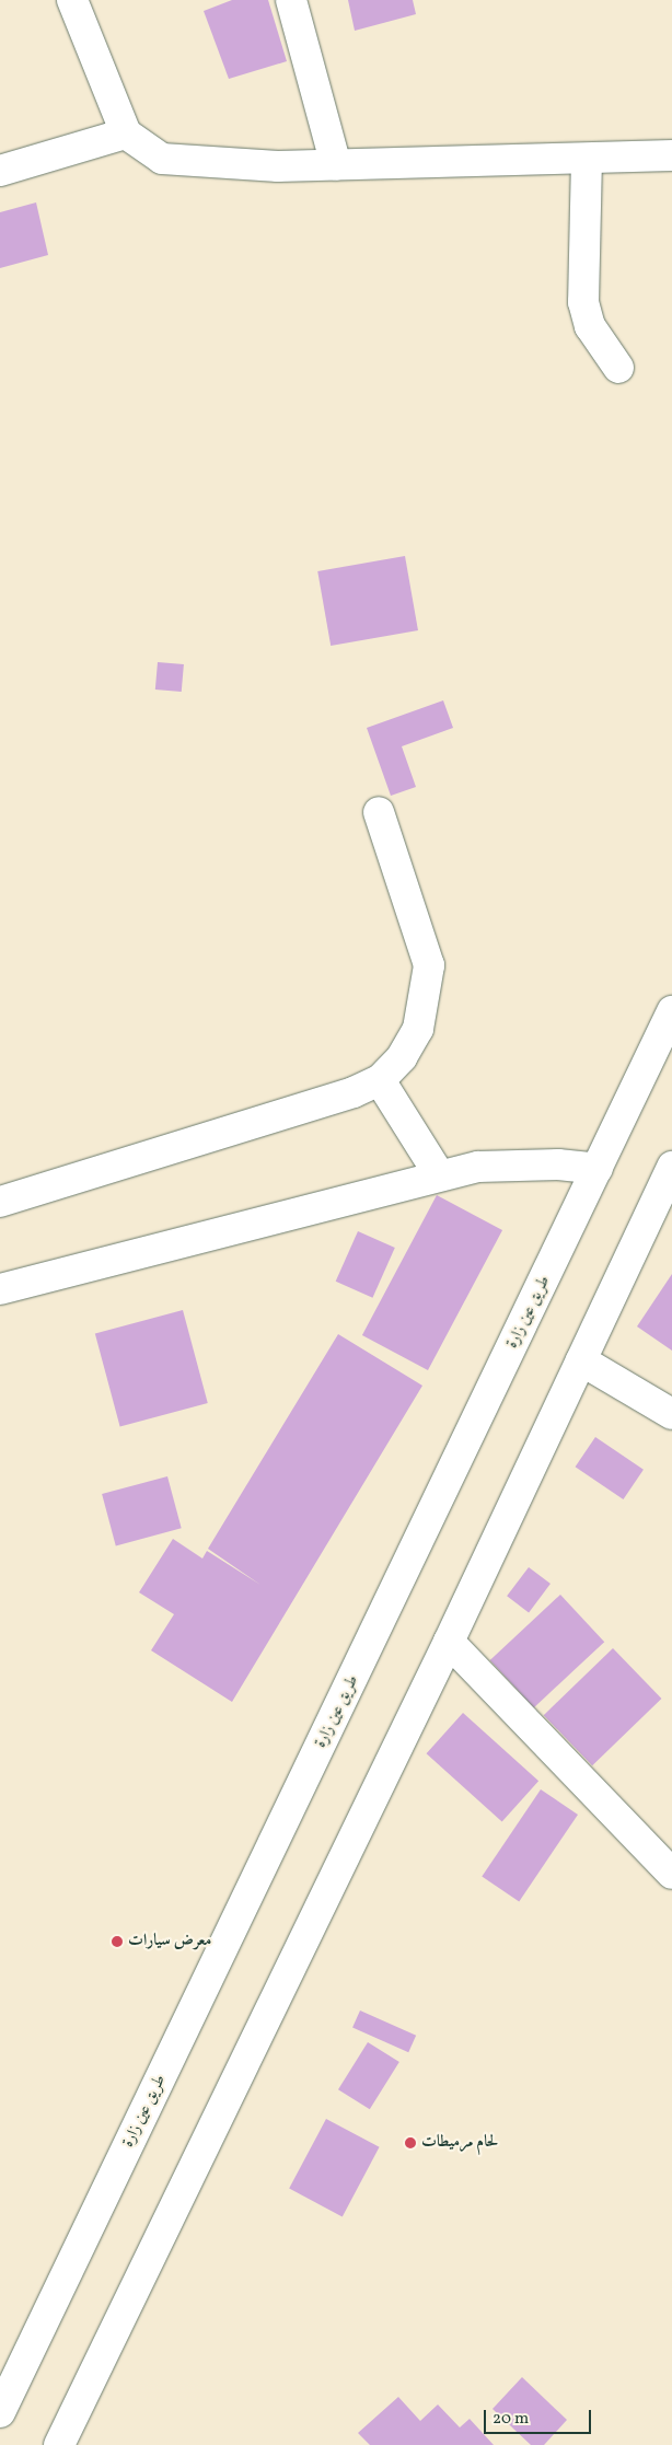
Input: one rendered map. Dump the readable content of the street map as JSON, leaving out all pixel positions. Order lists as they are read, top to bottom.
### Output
{
  "streets": {
    "street": ["طريق عين زارة"]
  },
  "places": ["معرض سيارات", "لحام مرميطات"],
  "scale_bar": "20 m"
}
